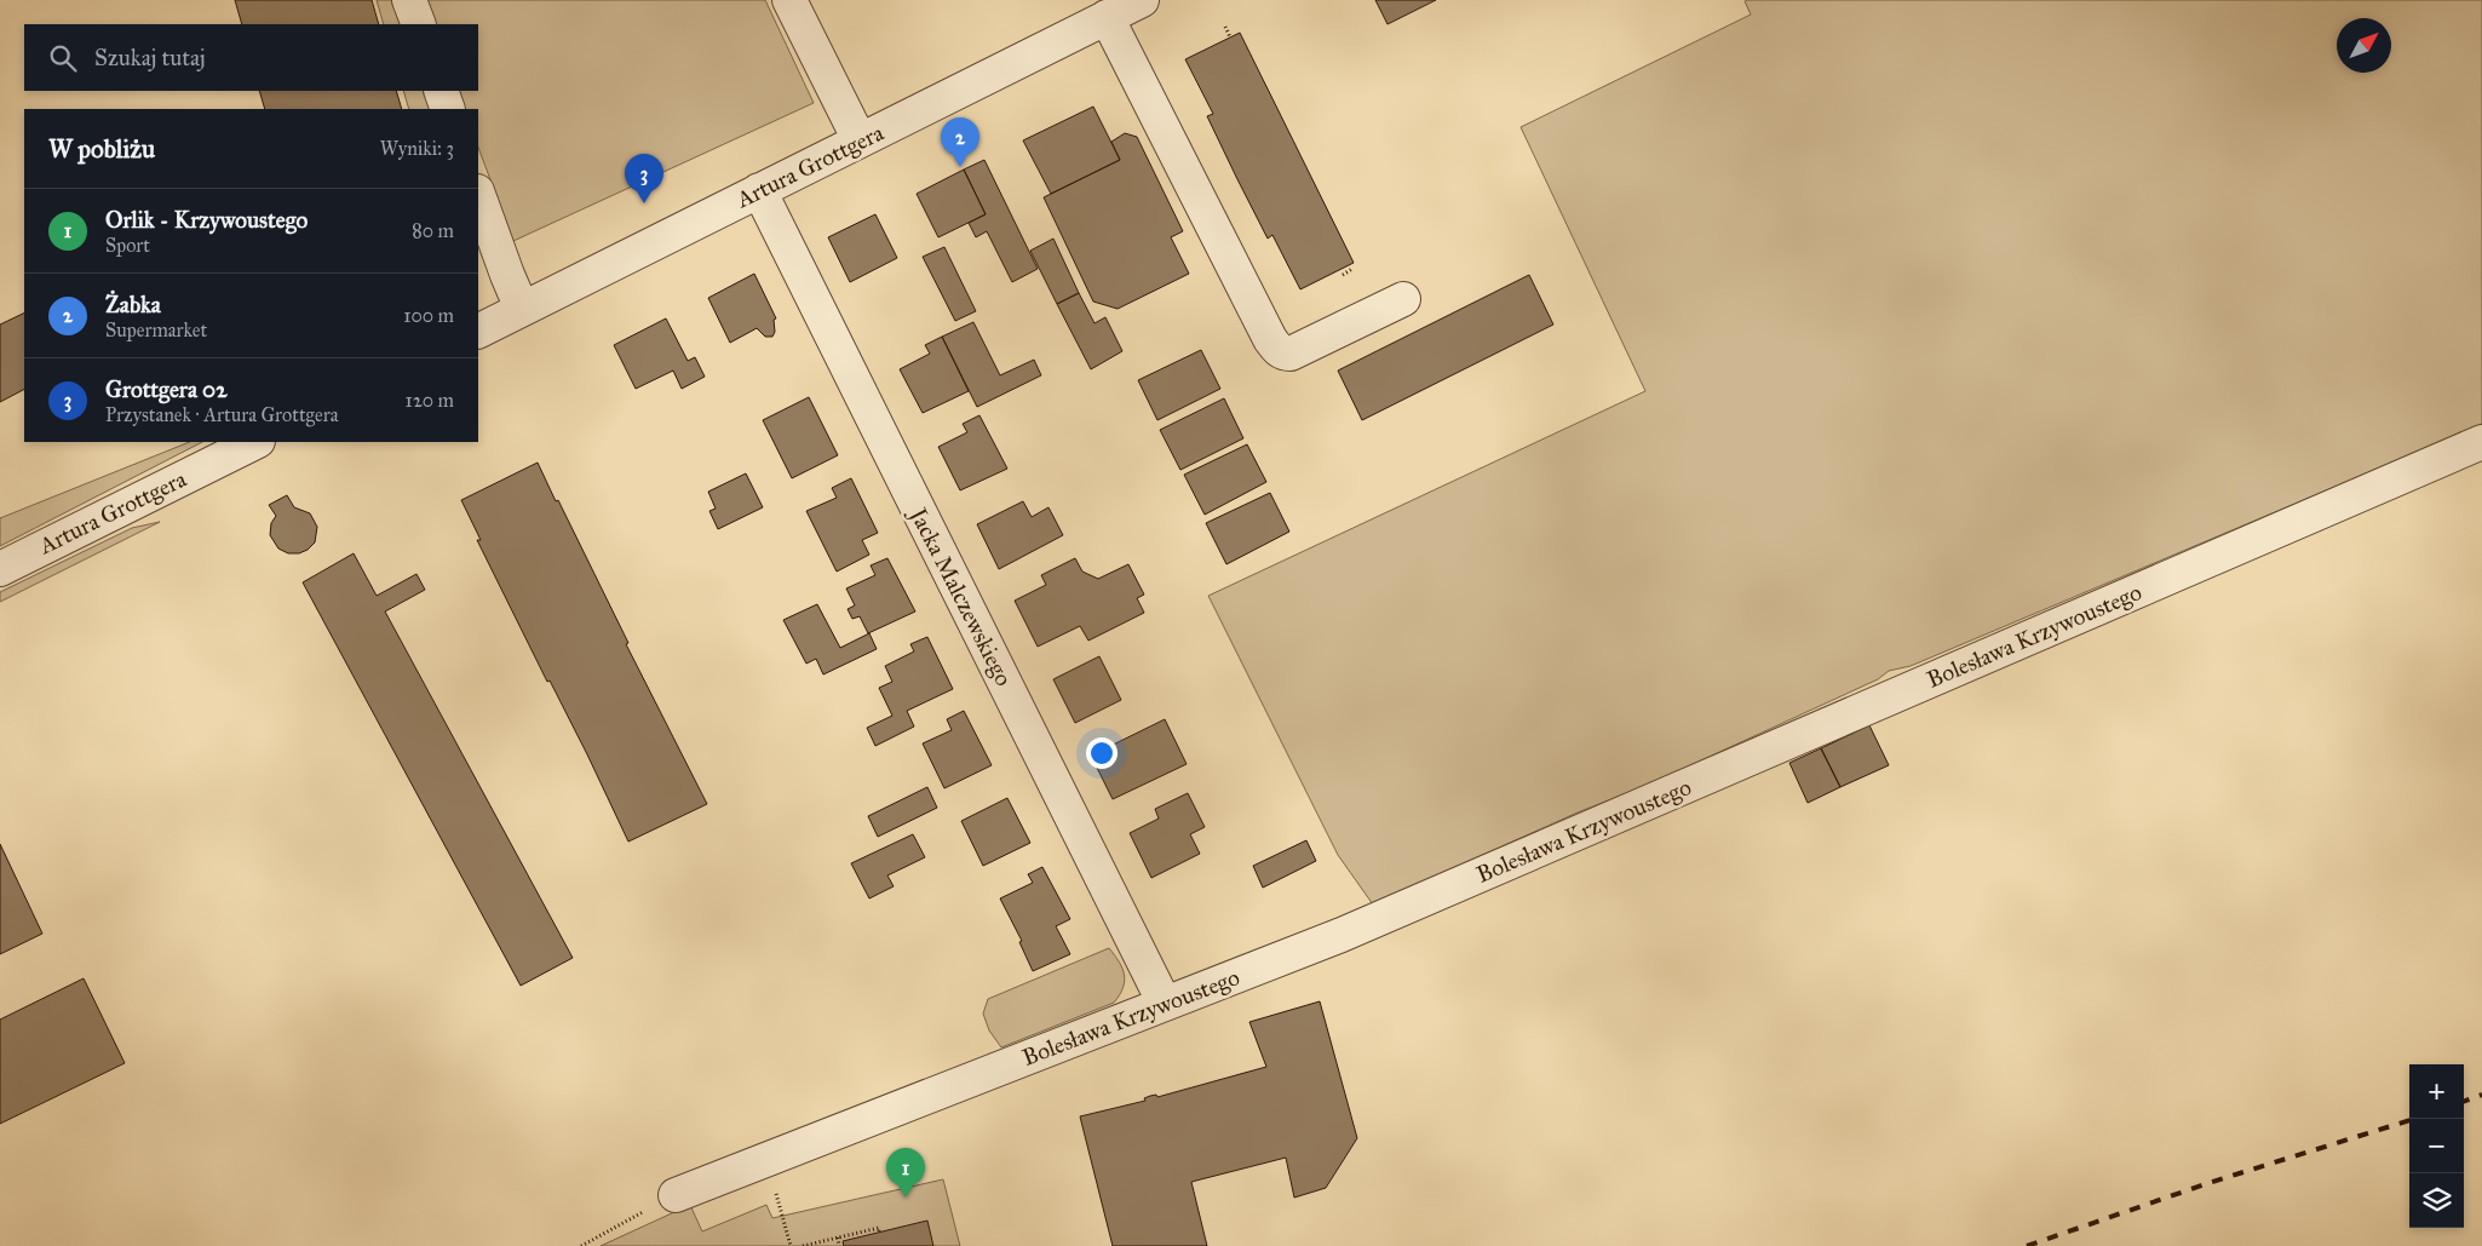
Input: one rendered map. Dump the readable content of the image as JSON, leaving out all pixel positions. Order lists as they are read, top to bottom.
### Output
{
  "streets": {
    "street": ["Artura Grottgera", "Jacka Malczewskiego", "Bolesława Krzywoustego"]
  },
  "crossings": [
    ["Artura Grottgera", "Jacka Malczewskiego"],
    ["Jacka Malczewskiego", "Bolesława Krzywoustego"]
  ],
  "north": "top right",
  "page": {
    "search": "Szukaj tutaj",
    "heading": ["W pobliżu", "Wyniki: 3"],
    "pins": ["2", "3", "1"],
    "list": [
      {
        "mark": "1",
        "name": "Orlik - Krzywoustego",
        "note": "Sport",
        "value": "80 m"
      },
      {
        "mark": "2",
        "name": "Żabka",
        "note": "Supermarket",
        "value": "100 m"
      },
      {
        "mark": "3",
        "name": "Grottgera 02",
        "note": "Przystanek · Artura Grottgera",
        "value": "120 m"
      }
    ],
    "map_buttons": ["+", "−"]
  }
}
